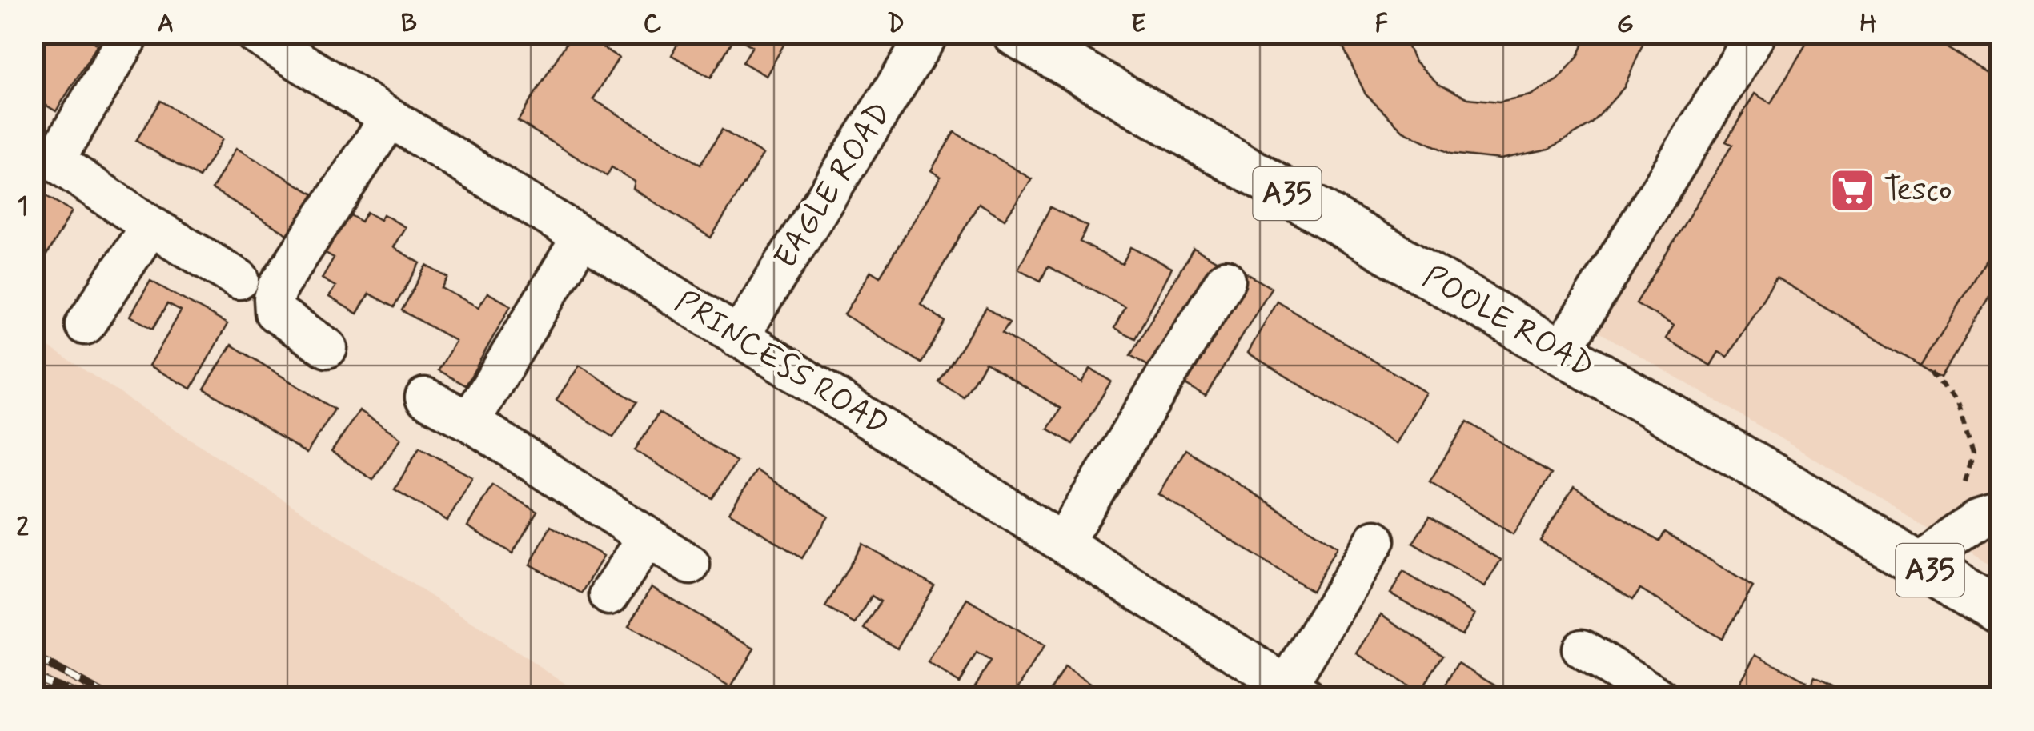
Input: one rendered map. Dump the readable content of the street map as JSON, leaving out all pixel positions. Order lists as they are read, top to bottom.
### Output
{
  "streets": {
    "highway": ["A35", "POOLE ROAD"],
    "street": ["EAGLE ROAD", "PRINCESS ROAD"]
  },
  "crossings": [
    ["EAGLE ROAD", "PRINCESS ROAD"]
  ],
  "places": {
    "supermarket": ["Tesco"]
  },
  "grid": {
    "columns": [
      "A",
      "B",
      "C",
      "D",
      "E",
      "F",
      "G",
      "H"
    ],
    "rows": ["1", "2"]
  }
}
